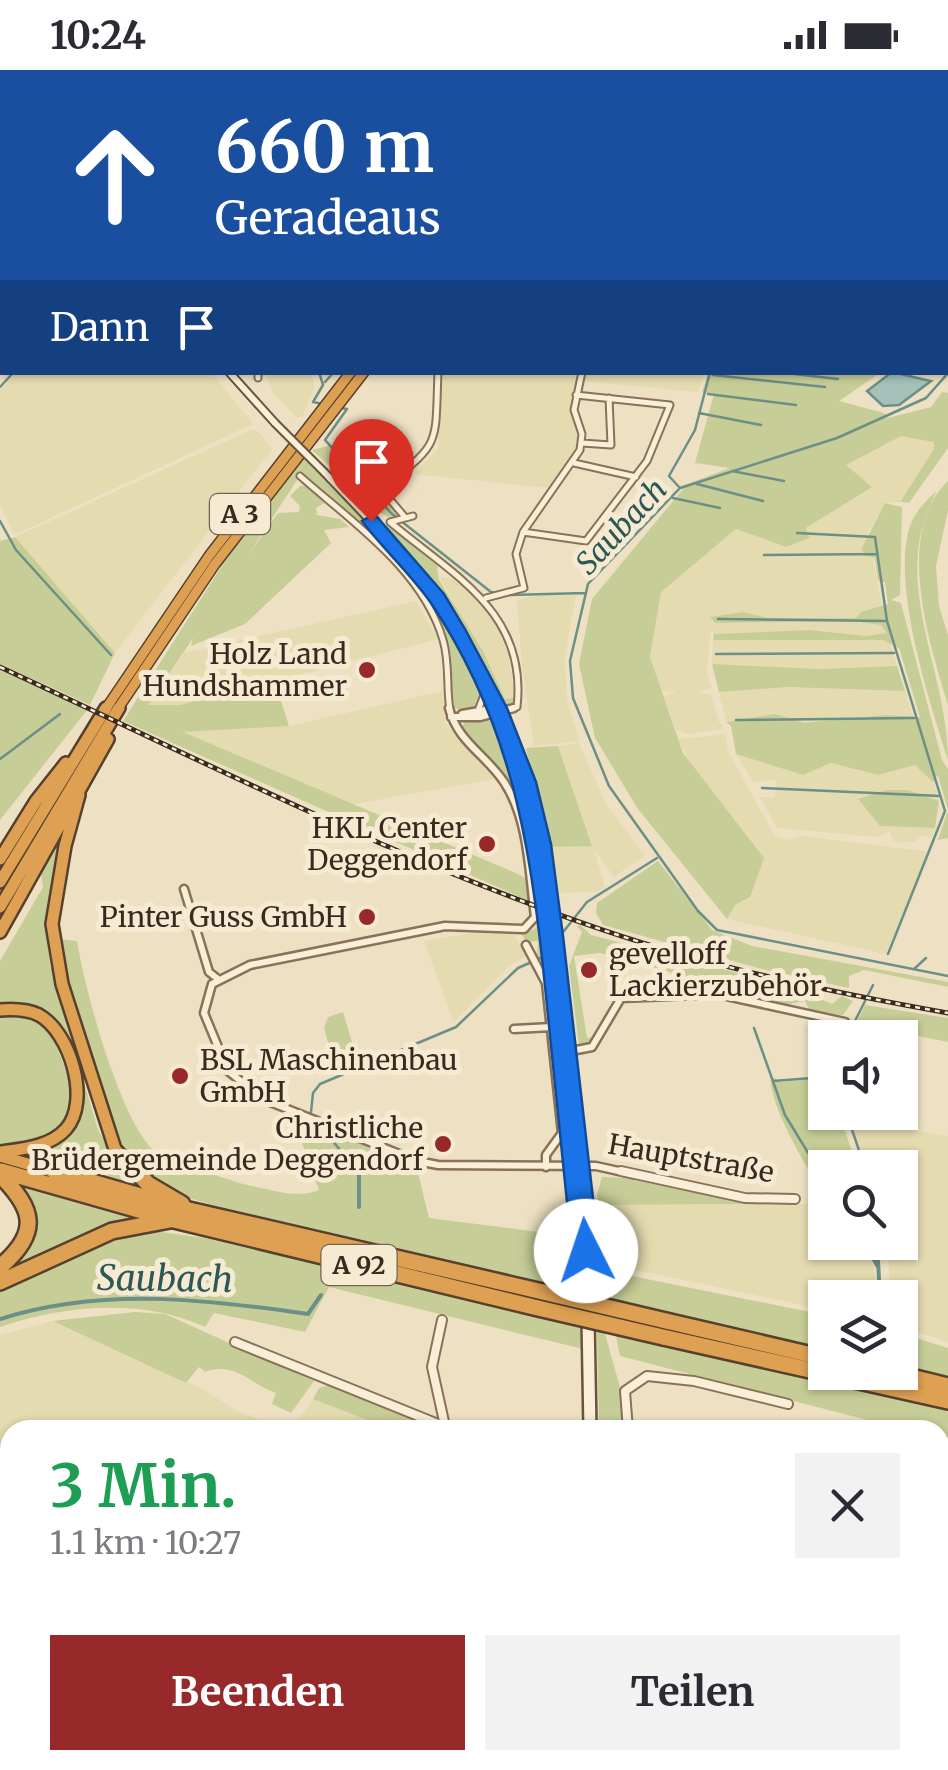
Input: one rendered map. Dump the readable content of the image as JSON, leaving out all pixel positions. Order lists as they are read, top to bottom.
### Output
{
  "streets": {
    "highway": ["A 3", "A 92"],
    "main road": ["Hauptstraße"]
  },
  "crossings": [
    ["A 3", "A 92"]
  ],
  "water": ["Saubach"],
  "places": [
    "Holz Land Hundshammer",
    "HKL Center Deggendorf",
    "Pinter Guss GmbH",
    "gevelloff Lackierzubehör",
    "BSL Maschinenbau GmbH",
    "Christliche Brüdergemeinde Deggendorf"
  ],
  "page": {
    "status": "10:24",
    "turn": ["660 m", "Geradeaus"],
    "then": "Dann",
    "heading": ["3 Min.", "1.1 km · 10:27"],
    "buttons": ["Beenden", "Teilen"]
  }
}
